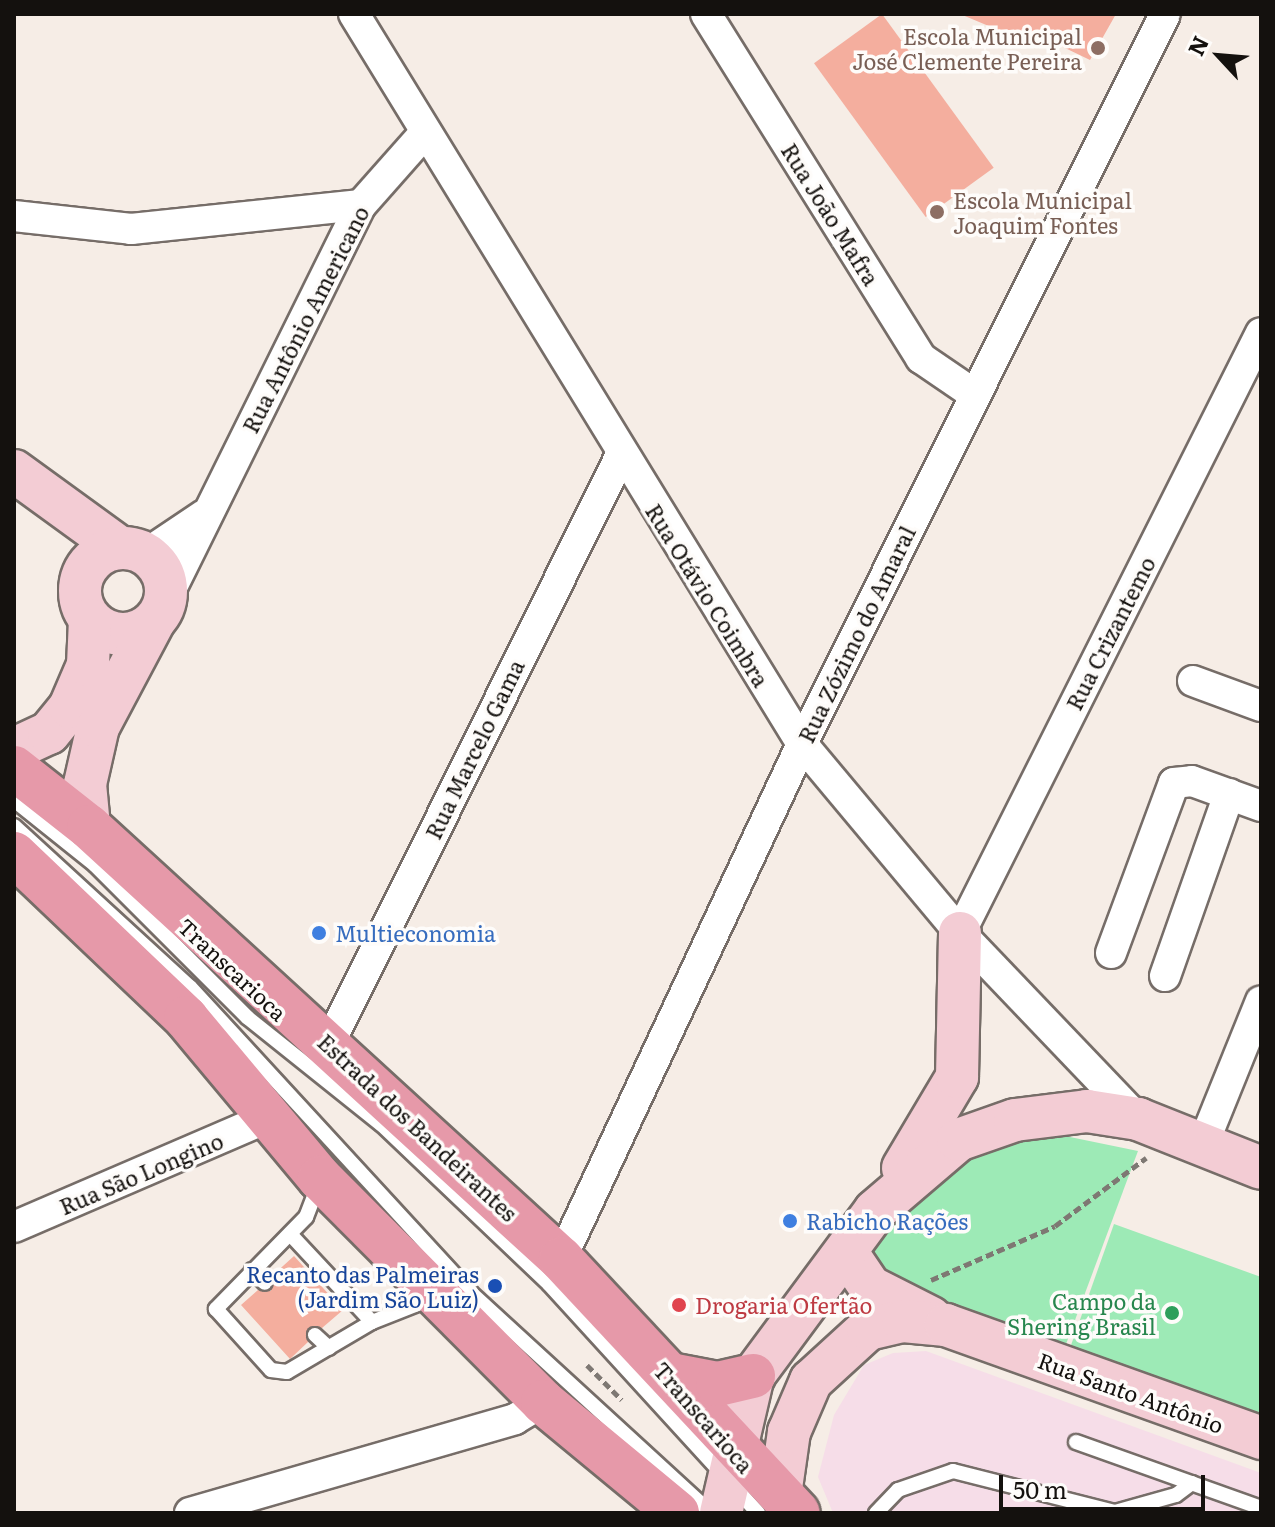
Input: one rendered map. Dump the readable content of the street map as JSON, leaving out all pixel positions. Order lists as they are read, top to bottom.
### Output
{
  "streets": {
    "main road": ["Estrada dos Bandeirantes"],
    "street": [
      "Rua João Mafra",
      "Rua Antônio Americano",
      "Rua Otávio Coimbra",
      "Rua Crizantemo",
      "Rua Zózimo do Amaral",
      "Rua Marcelo Gama",
      "Rua São Longino",
      "Rua Santo Antônio"
    ],
    "lane": ["Transcarioca"]
  },
  "crossings": [
    ["Rua João Mafra", "Rua Zózimo do Amaral"],
    ["Rua Antônio Americano", "Rua Otávio Coimbra"],
    ["Rua Antônio Americano", "Estrada dos Bandeirantes"],
    ["Rua Otávio Coimbra", "Rua Crizantemo"],
    ["Rua Otávio Coimbra", "Rua Zózimo do Amaral"],
    ["Rua Otávio Coimbra", "Rua Marcelo Gama"],
    ["Rua Zózimo do Amaral", "Estrada dos Bandeirantes"],
    ["Rua Marcelo Gama", "Estrada dos Bandeirantes"],
    ["Transcarioca", "Estrada dos Bandeirantes"],
    ["Estrada dos Bandeirantes", "Rua Santo Antônio"]
  ],
  "places": [
    "Escola Municipal José Clemente Pereira",
    "Escola Municipal Joaquim Fontes",
    "Multieconomia",
    "Rabicho Rações",
    "Recanto das Palmeiras (Jardim São Luiz)",
    "Drogaria Ofertão",
    "Campo da Shering Brasil"
  ],
  "scale_bar": "50 m",
  "north": "top left"
}
